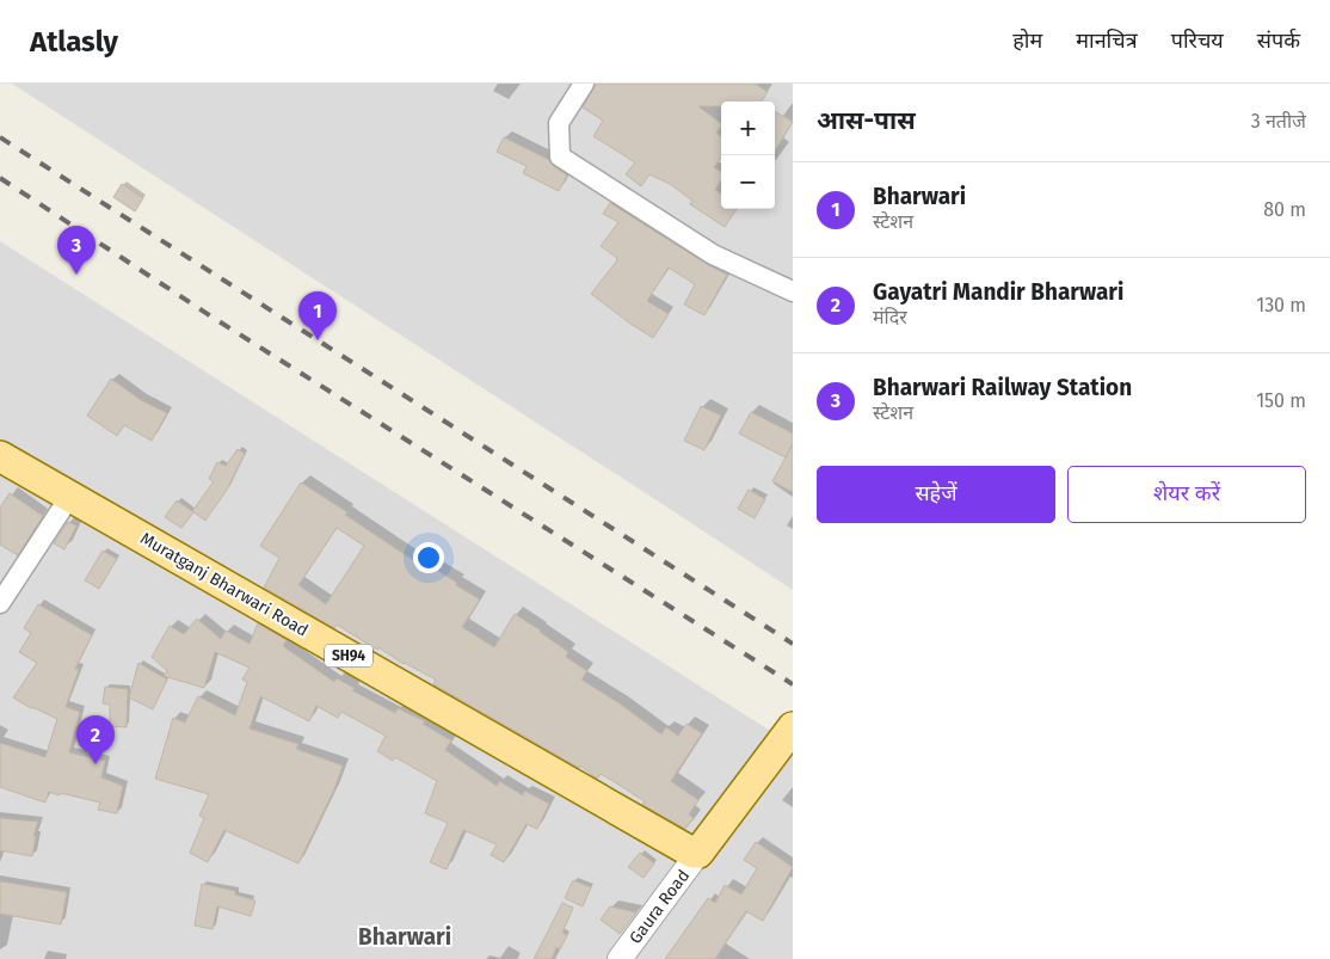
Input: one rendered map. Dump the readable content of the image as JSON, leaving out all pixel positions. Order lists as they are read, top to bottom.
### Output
{
  "streets": {
    "main road": ["Muratganj Bharwari Road", "SH94"],
    "street": ["Gaura Road"]
  },
  "crossings": [
    ["Muratganj Bharwari Road", "Gaura Road"]
  ],
  "districts": ["Bharwari"],
  "page": {
    "header": "Atlasly",
    "nav": [
      "होम",
      "मानचित्र",
      "परिचय",
      "संपर्क"
    ],
    "heading": ["आस-पास", "3 नतीजे"],
    "map_buttons": ["+", "−"],
    "list": [
      {
        "mark": "1",
        "name": "Bharwari",
        "note": "स्टेशन",
        "value": "80 m"
      },
      {
        "mark": "2",
        "name": "Gayatri Mandir Bharwari",
        "note": "मंदिर",
        "value": "130 m"
      },
      {
        "mark": "3",
        "name": "Bharwari Railway Station",
        "note": "स्टेशन",
        "value": "150 m"
      }
    ],
    "pins": ["3", "1", "2"],
    "buttons": ["सहेजें", "शेयर करें"]
  }
}
